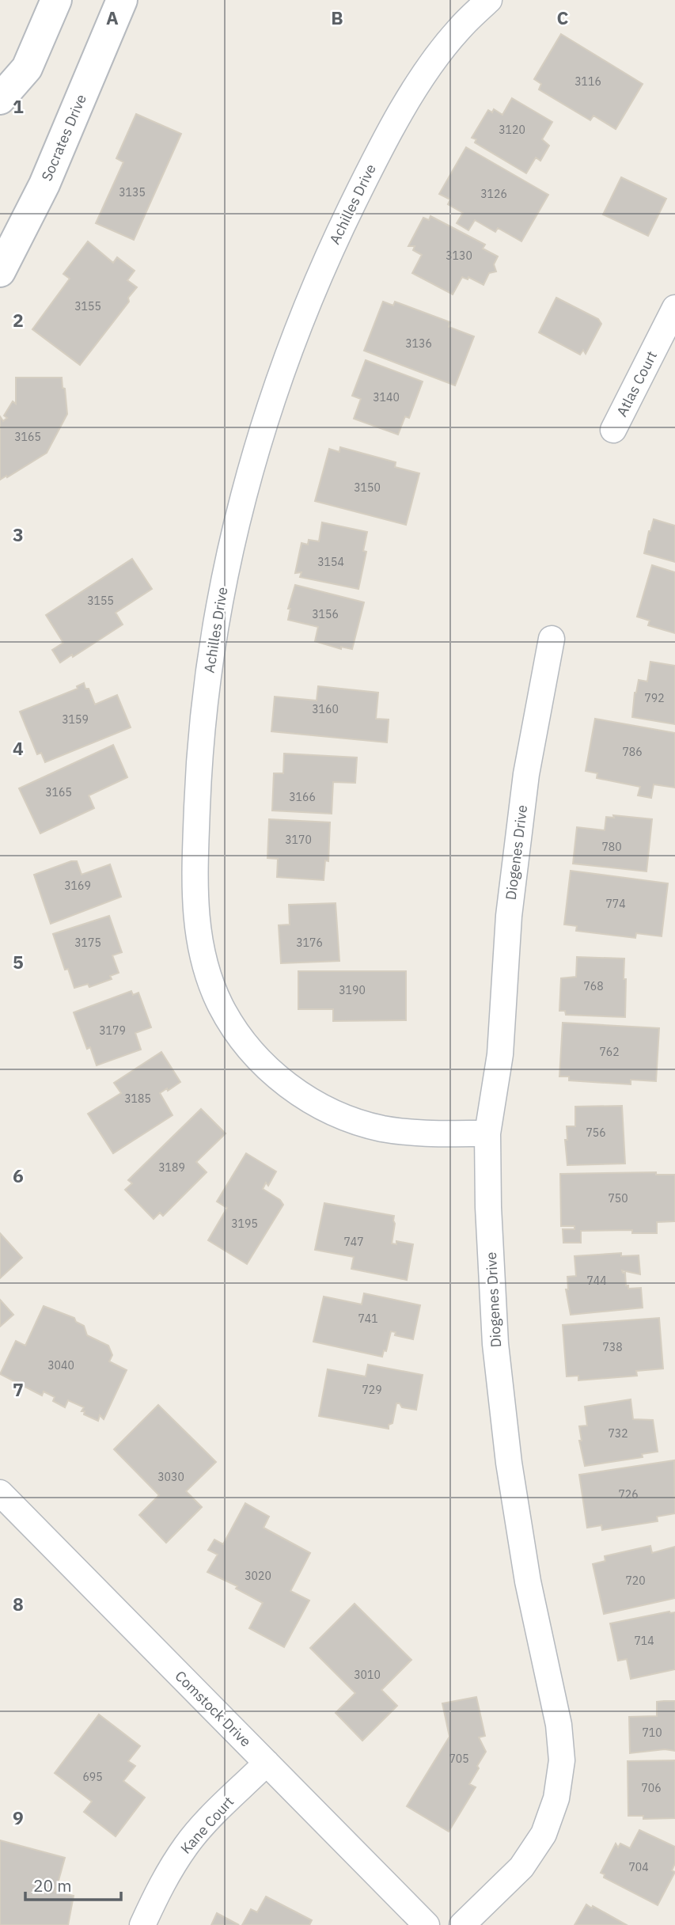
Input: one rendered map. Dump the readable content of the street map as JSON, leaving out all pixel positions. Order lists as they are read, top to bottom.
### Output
{
  "streets": {
    "street": [
      "Socrates Drive",
      "Achilles Drive",
      "Atlas Court",
      "Diogenes Drive",
      "Comstock Drive",
      "Kane Court"
    ]
  },
  "crossings": [
    ["Achilles Drive", "Diogenes Drive"],
    ["Comstock Drive", "Kane Court"]
  ],
  "house_numbers": [
    "3116",
    "3120",
    "3135",
    "3126",
    "3130",
    "3155",
    "3136",
    "3140",
    "3165",
    "3150",
    "3154",
    "3155",
    "3156",
    "792",
    "3160",
    "3159",
    "786",
    "3165",
    "3166",
    "3170",
    "780",
    "3169",
    "774",
    "3175",
    "3176",
    "768",
    "3190",
    "3179",
    "762",
    "3185",
    "756",
    "3189",
    "750",
    "3195",
    "747",
    "744",
    "741",
    "738",
    "3040",
    "729",
    "732",
    "3030",
    "726",
    "3020",
    "720",
    "714",
    "3010",
    "710",
    "705",
    "695",
    "706",
    "704"
  ],
  "scale_bar": "20 m",
  "grid": {
    "columns": ["A", "B", "C"],
    "rows": [
      "1",
      "2",
      "3",
      "4",
      "5",
      "6",
      "7",
      "8",
      "9"
    ]
  }
}
